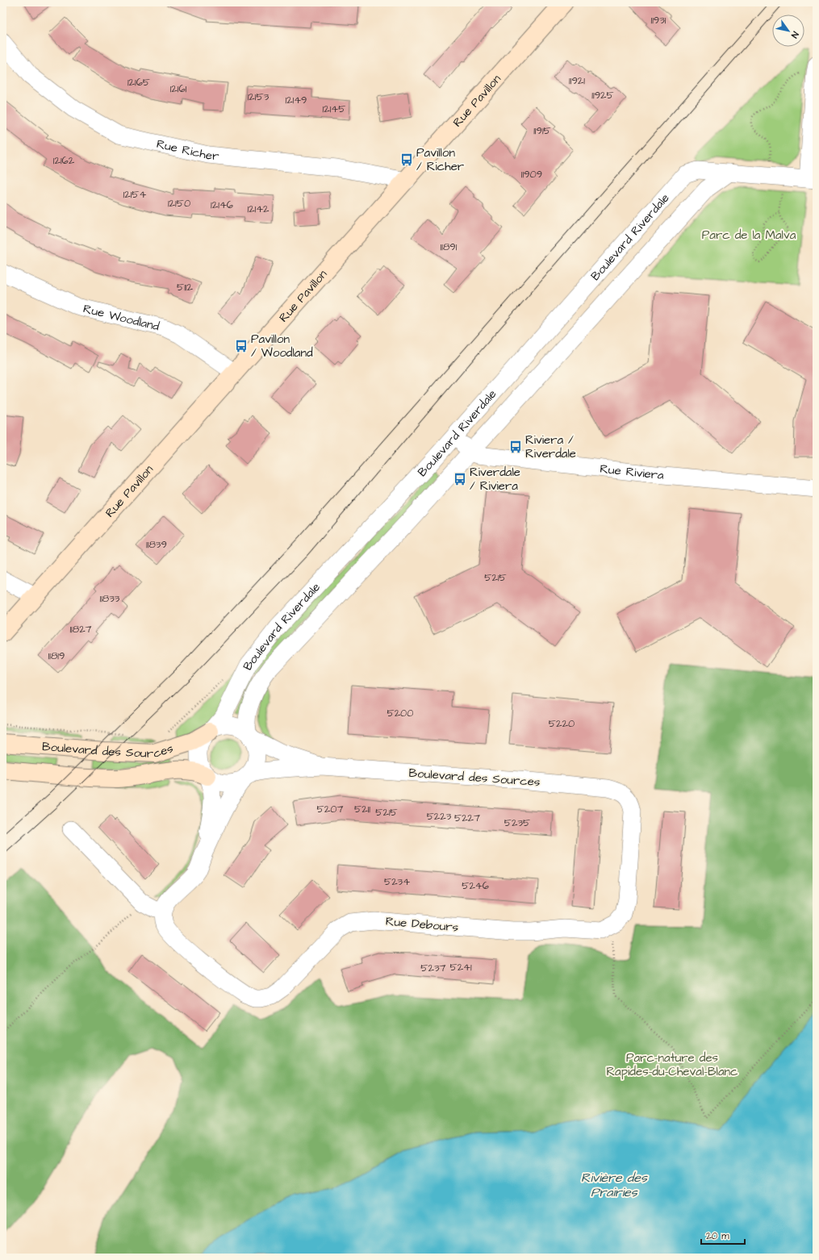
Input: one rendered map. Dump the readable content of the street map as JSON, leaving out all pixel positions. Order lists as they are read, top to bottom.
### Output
{
  "streets": {
    "street": [
      "Rue Pavillon",
      "Rue Richer",
      "Boulevard Riverdale",
      "Rue Woodland",
      "Rue Riviera",
      "Boulevard des Sources",
      "Rue Debours"
    ]
  },
  "crossings": [
    ["Rue Pavillon", "Rue Richer"],
    ["Rue Pavillon", "Rue Woodland"],
    ["Boulevard Riverdale", "Rue Riviera"],
    ["Boulevard Riverdale", "Boulevard des Sources"],
    ["Boulevard des Sources", "Rue Debours"]
  ],
  "water": ["Rivière des Prairies"],
  "parks": ["Parc de la Malva", "Parc-nature des Rapides-du-Cheval-Blanc"],
  "places": {
    "bus stop": [
      "Pavillon / Richer",
      "Pavillon / Woodland",
      "Riviera / Riverdale",
      "Riverdale / Riviera"
    ]
  },
  "house_numbers": [
    "11931",
    "11921",
    "12165",
    "12161",
    "11925",
    "12153",
    "12149",
    "12145",
    "11915",
    "12162",
    "11909",
    "12154",
    "12150",
    "12146",
    "12142",
    "11891",
    "5112",
    "11839",
    "5215",
    "11833",
    "11827",
    "11819",
    "5200",
    "5220",
    "5207",
    "5211",
    "5215",
    "5223",
    "5227",
    "5235",
    "5234",
    "5246",
    "5241",
    "5237"
  ],
  "scale_bar": "20 m",
  "north": "bottom right"
}
